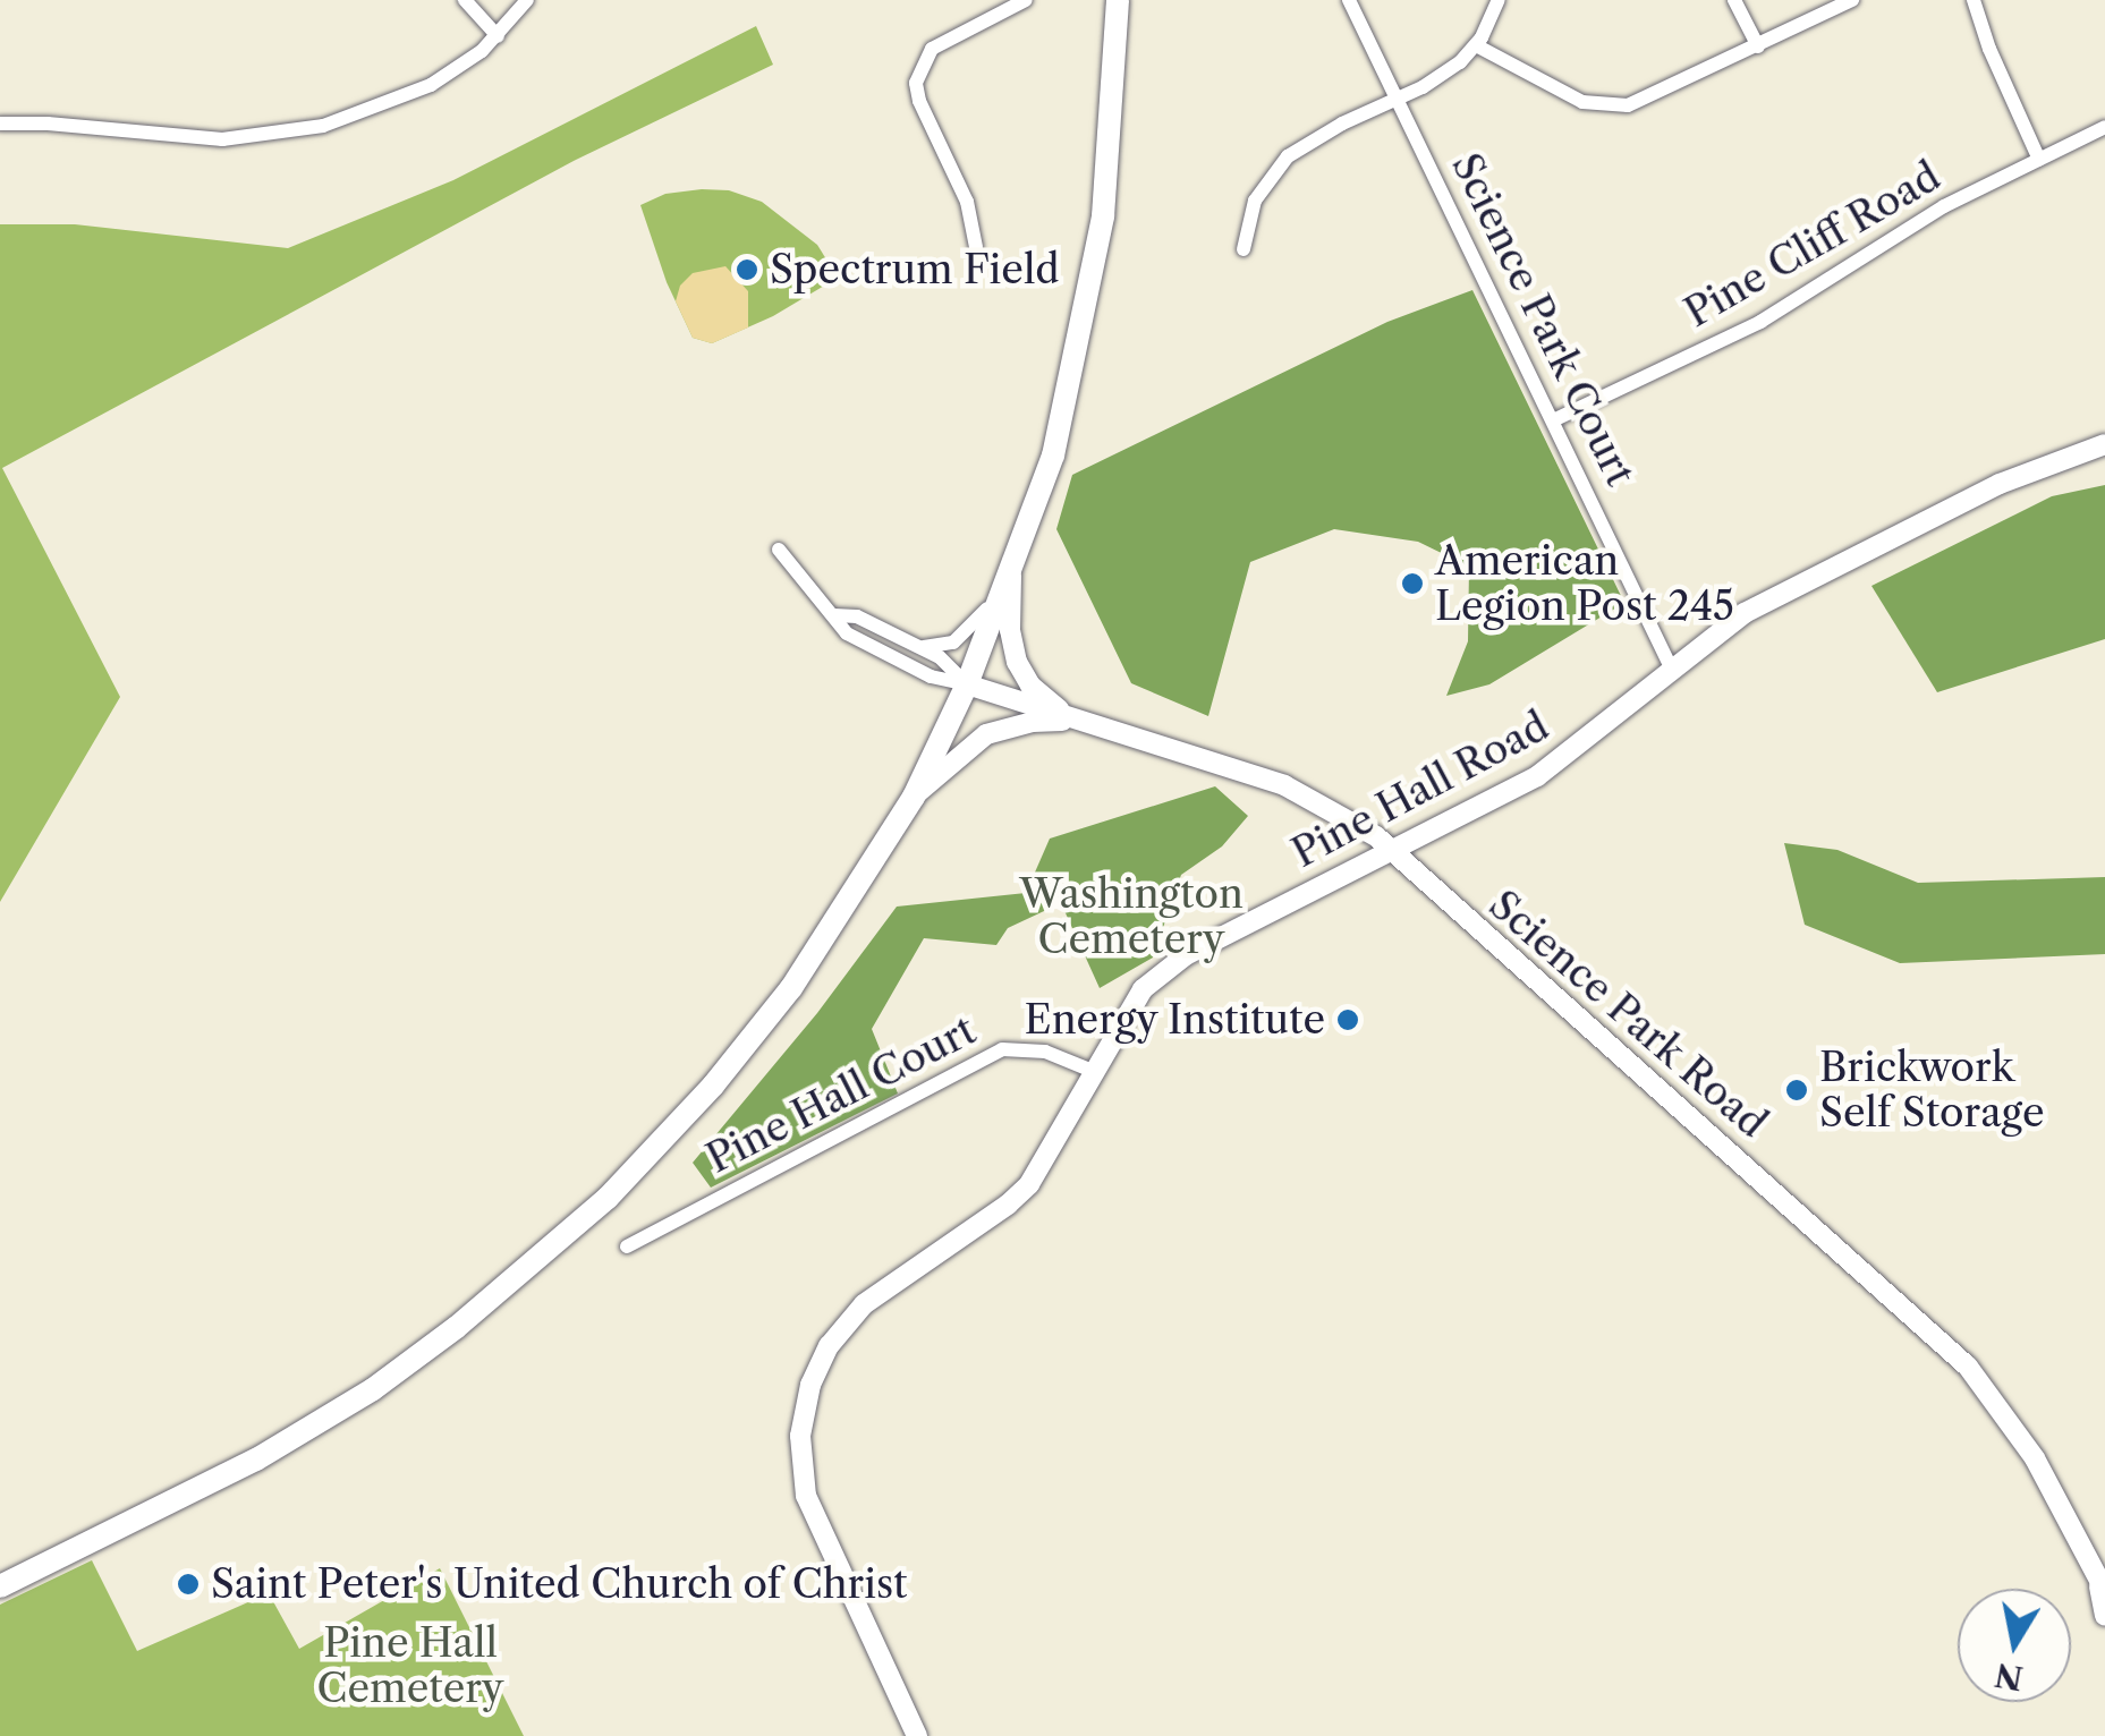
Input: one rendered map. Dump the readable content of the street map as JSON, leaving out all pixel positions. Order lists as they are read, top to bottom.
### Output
{
  "streets": {
    "street": [
      "Pine Cliff Road",
      "Science Park Court",
      "Pine Hall Road",
      "Science Park Road",
      "Pine Hall Court"
    ]
  },
  "crossings": [
    ["Pine Cliff Road", "Science Park Court"],
    ["Science Park Court", "Pine Hall Road"],
    ["Pine Hall Road", "Science Park Road"],
    ["Pine Hall Road", "Pine Hall Court"]
  ],
  "parks": ["Washington Cemetery", "Pine Hall Cemetery"],
  "places": [
    "Spectrum Field",
    "American Legion Post 245",
    "Energy Institute",
    "Brickwork Self Storage",
    "Saint Peter's United Church of Christ"
  ],
  "north": "bottom"
}
